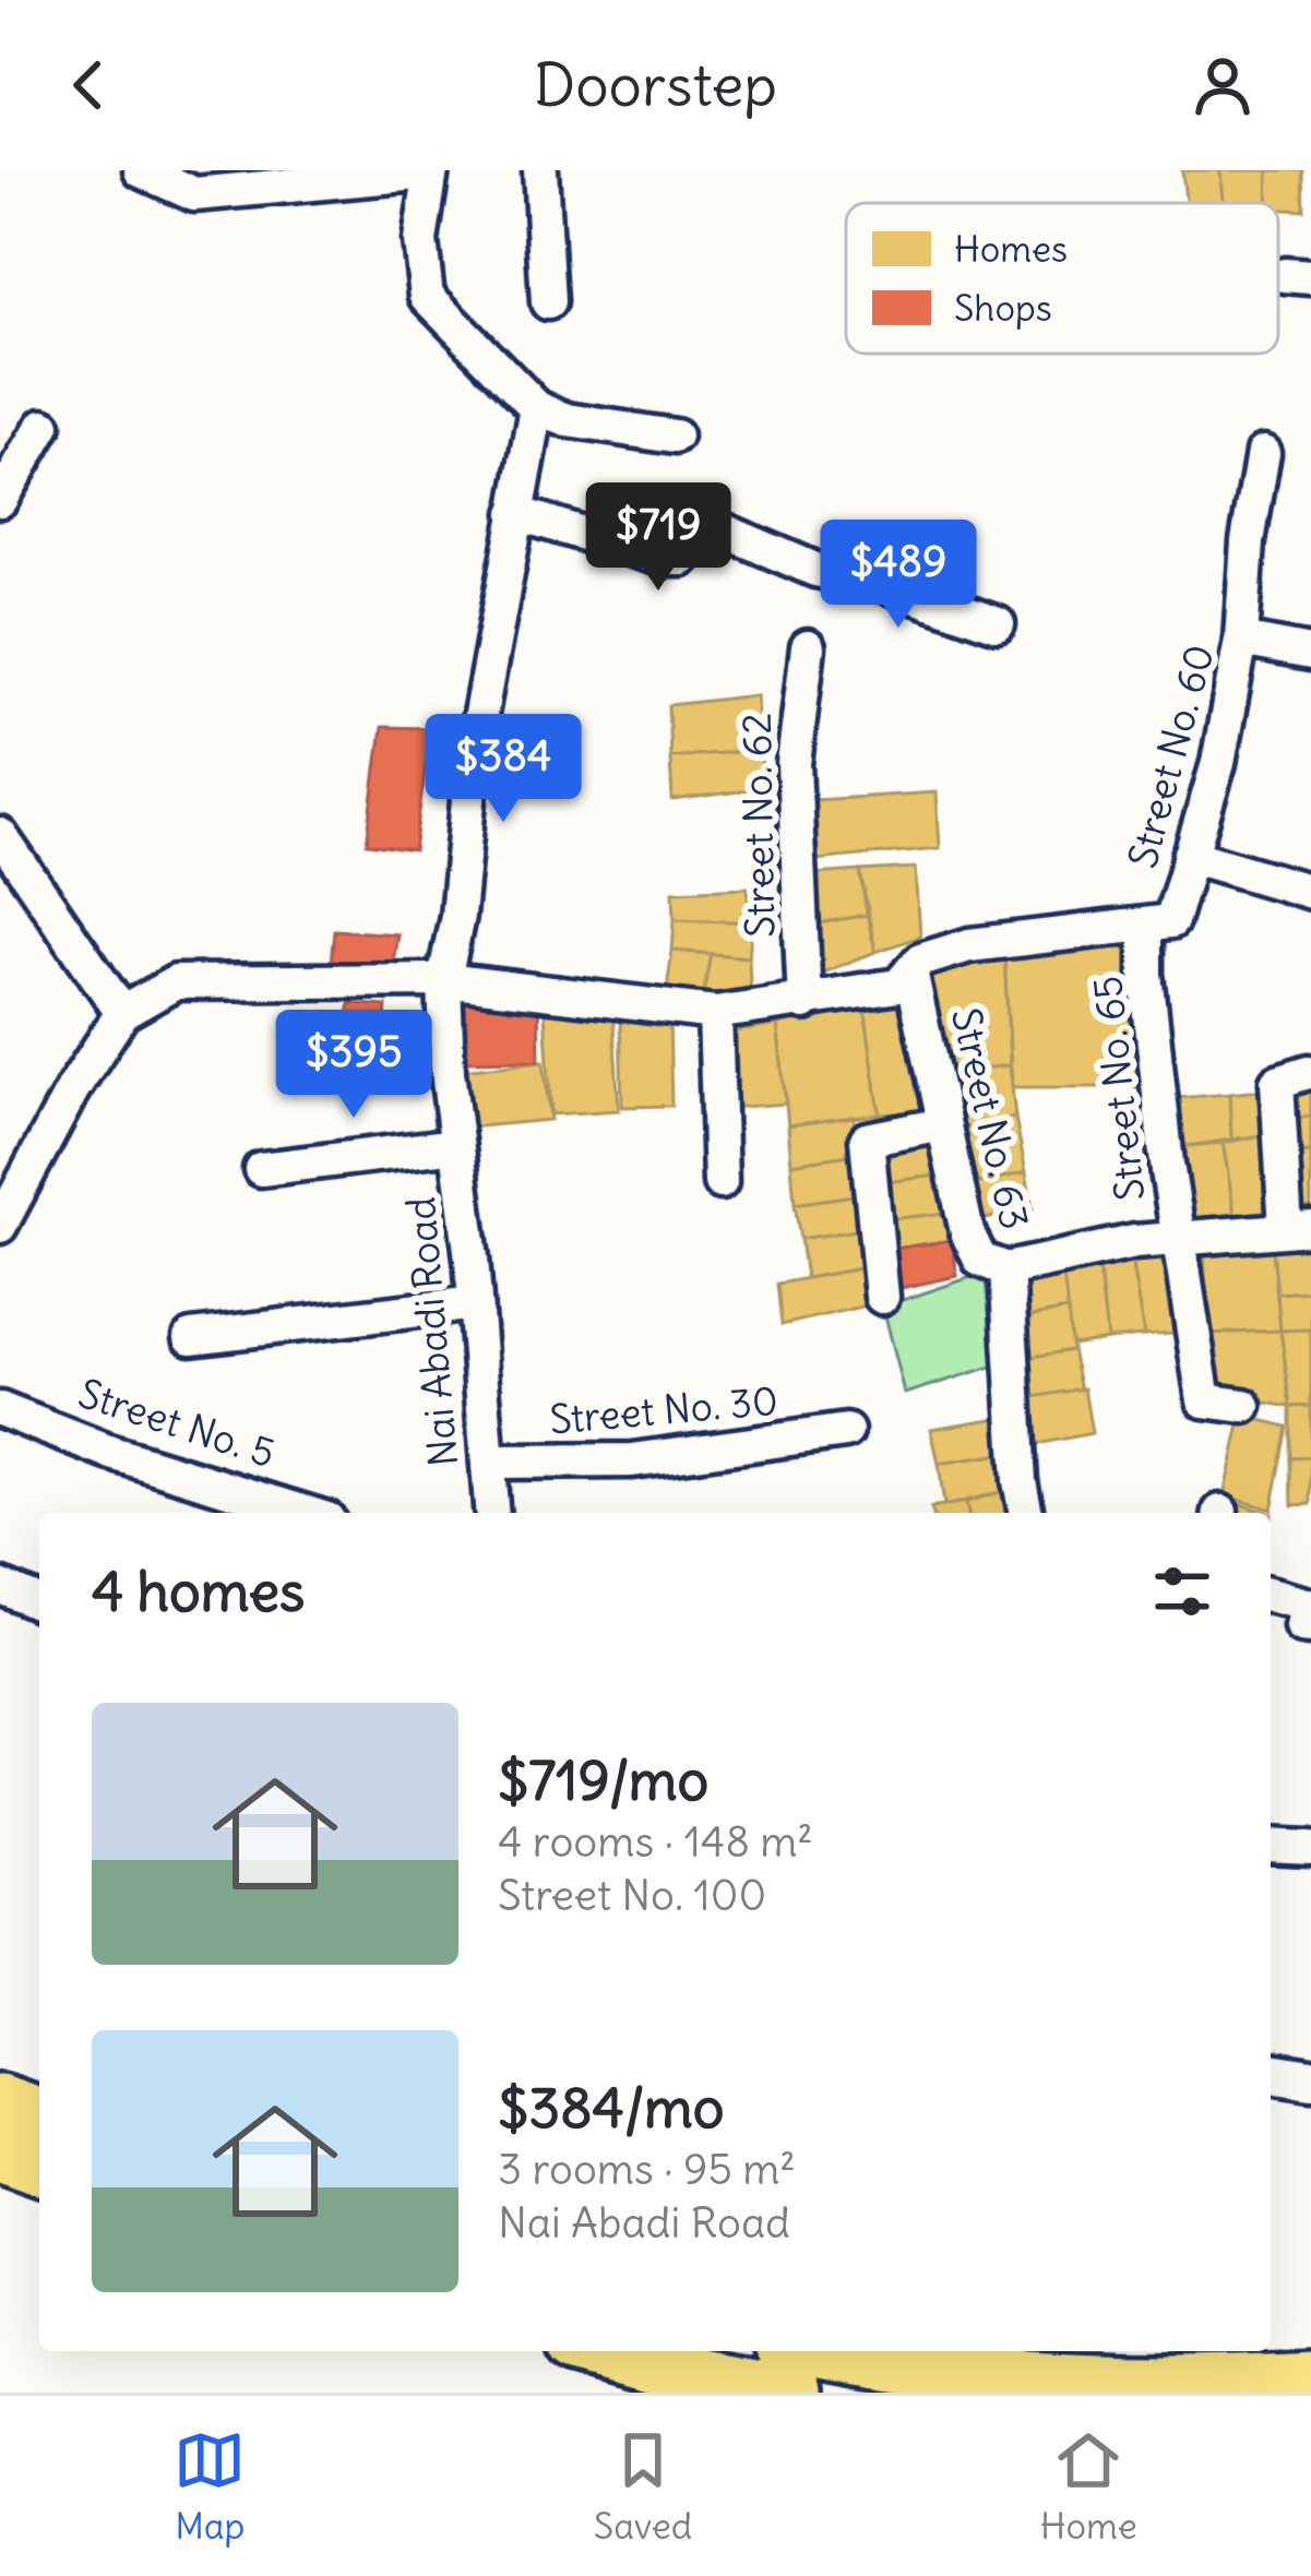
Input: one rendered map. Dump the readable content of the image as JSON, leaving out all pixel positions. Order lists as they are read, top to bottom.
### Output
{
  "streets": {
    "street": [
      "Street No. 60",
      "Street No. 62",
      "Street No. 65",
      "Street No. 63",
      "Nai Abadi Road",
      "Street No. 30",
      "Street No. 5"
    ]
  },
  "crossings": [
    ["Street No. 60", "Street No. 62"],
    ["Street No. 60", "Street No. 65"],
    ["Street No. 60", "Street No. 63"],
    ["Street No. 60", "Nai Abadi Road"],
    ["Nai Abadi Road", "Street No. 30"]
  ],
  "legend": ["Homes", "Shops"],
  "page": {
    "header": "Doorstep",
    "price": [
      "$719",
      "$489",
      "$384",
      "$395"
    ],
    "heading": "4 homes",
    "list": [
      {
        "name": "$719/mo",
        "note": "4 rooms · 148 m² · Street No. 100"
      },
      {
        "name": "$384/mo",
        "note": "3 rooms · 95 m² · Nai Abadi Road"
      }
    ],
    "tabs": ["Map", "Saved", "Home"]
  }
}
